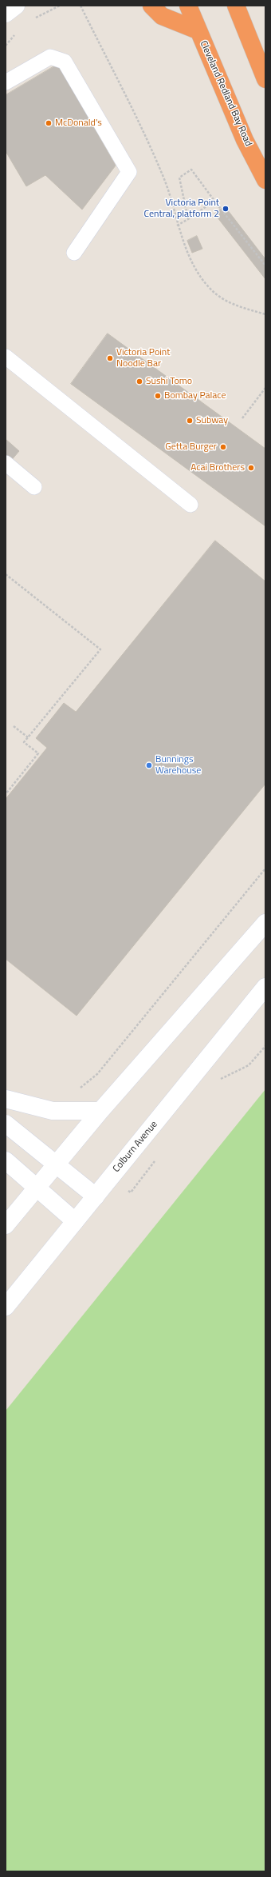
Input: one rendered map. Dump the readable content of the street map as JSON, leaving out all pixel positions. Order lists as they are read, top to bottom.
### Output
{
  "streets": {
    "highway": ["Cleveland Redland Bay Road"],
    "main road": ["Colburn Avenue"]
  },
  "places": [
    "McDonald's",
    "Victoria Point Central, platform 2",
    "Victoria Point Noodle Bar",
    "Sushi Tomo",
    "Bombay Palace",
    "Subway",
    "Getta Burger",
    "Acai Brothers",
    "Bunnings Warehouse"
  ]
}
